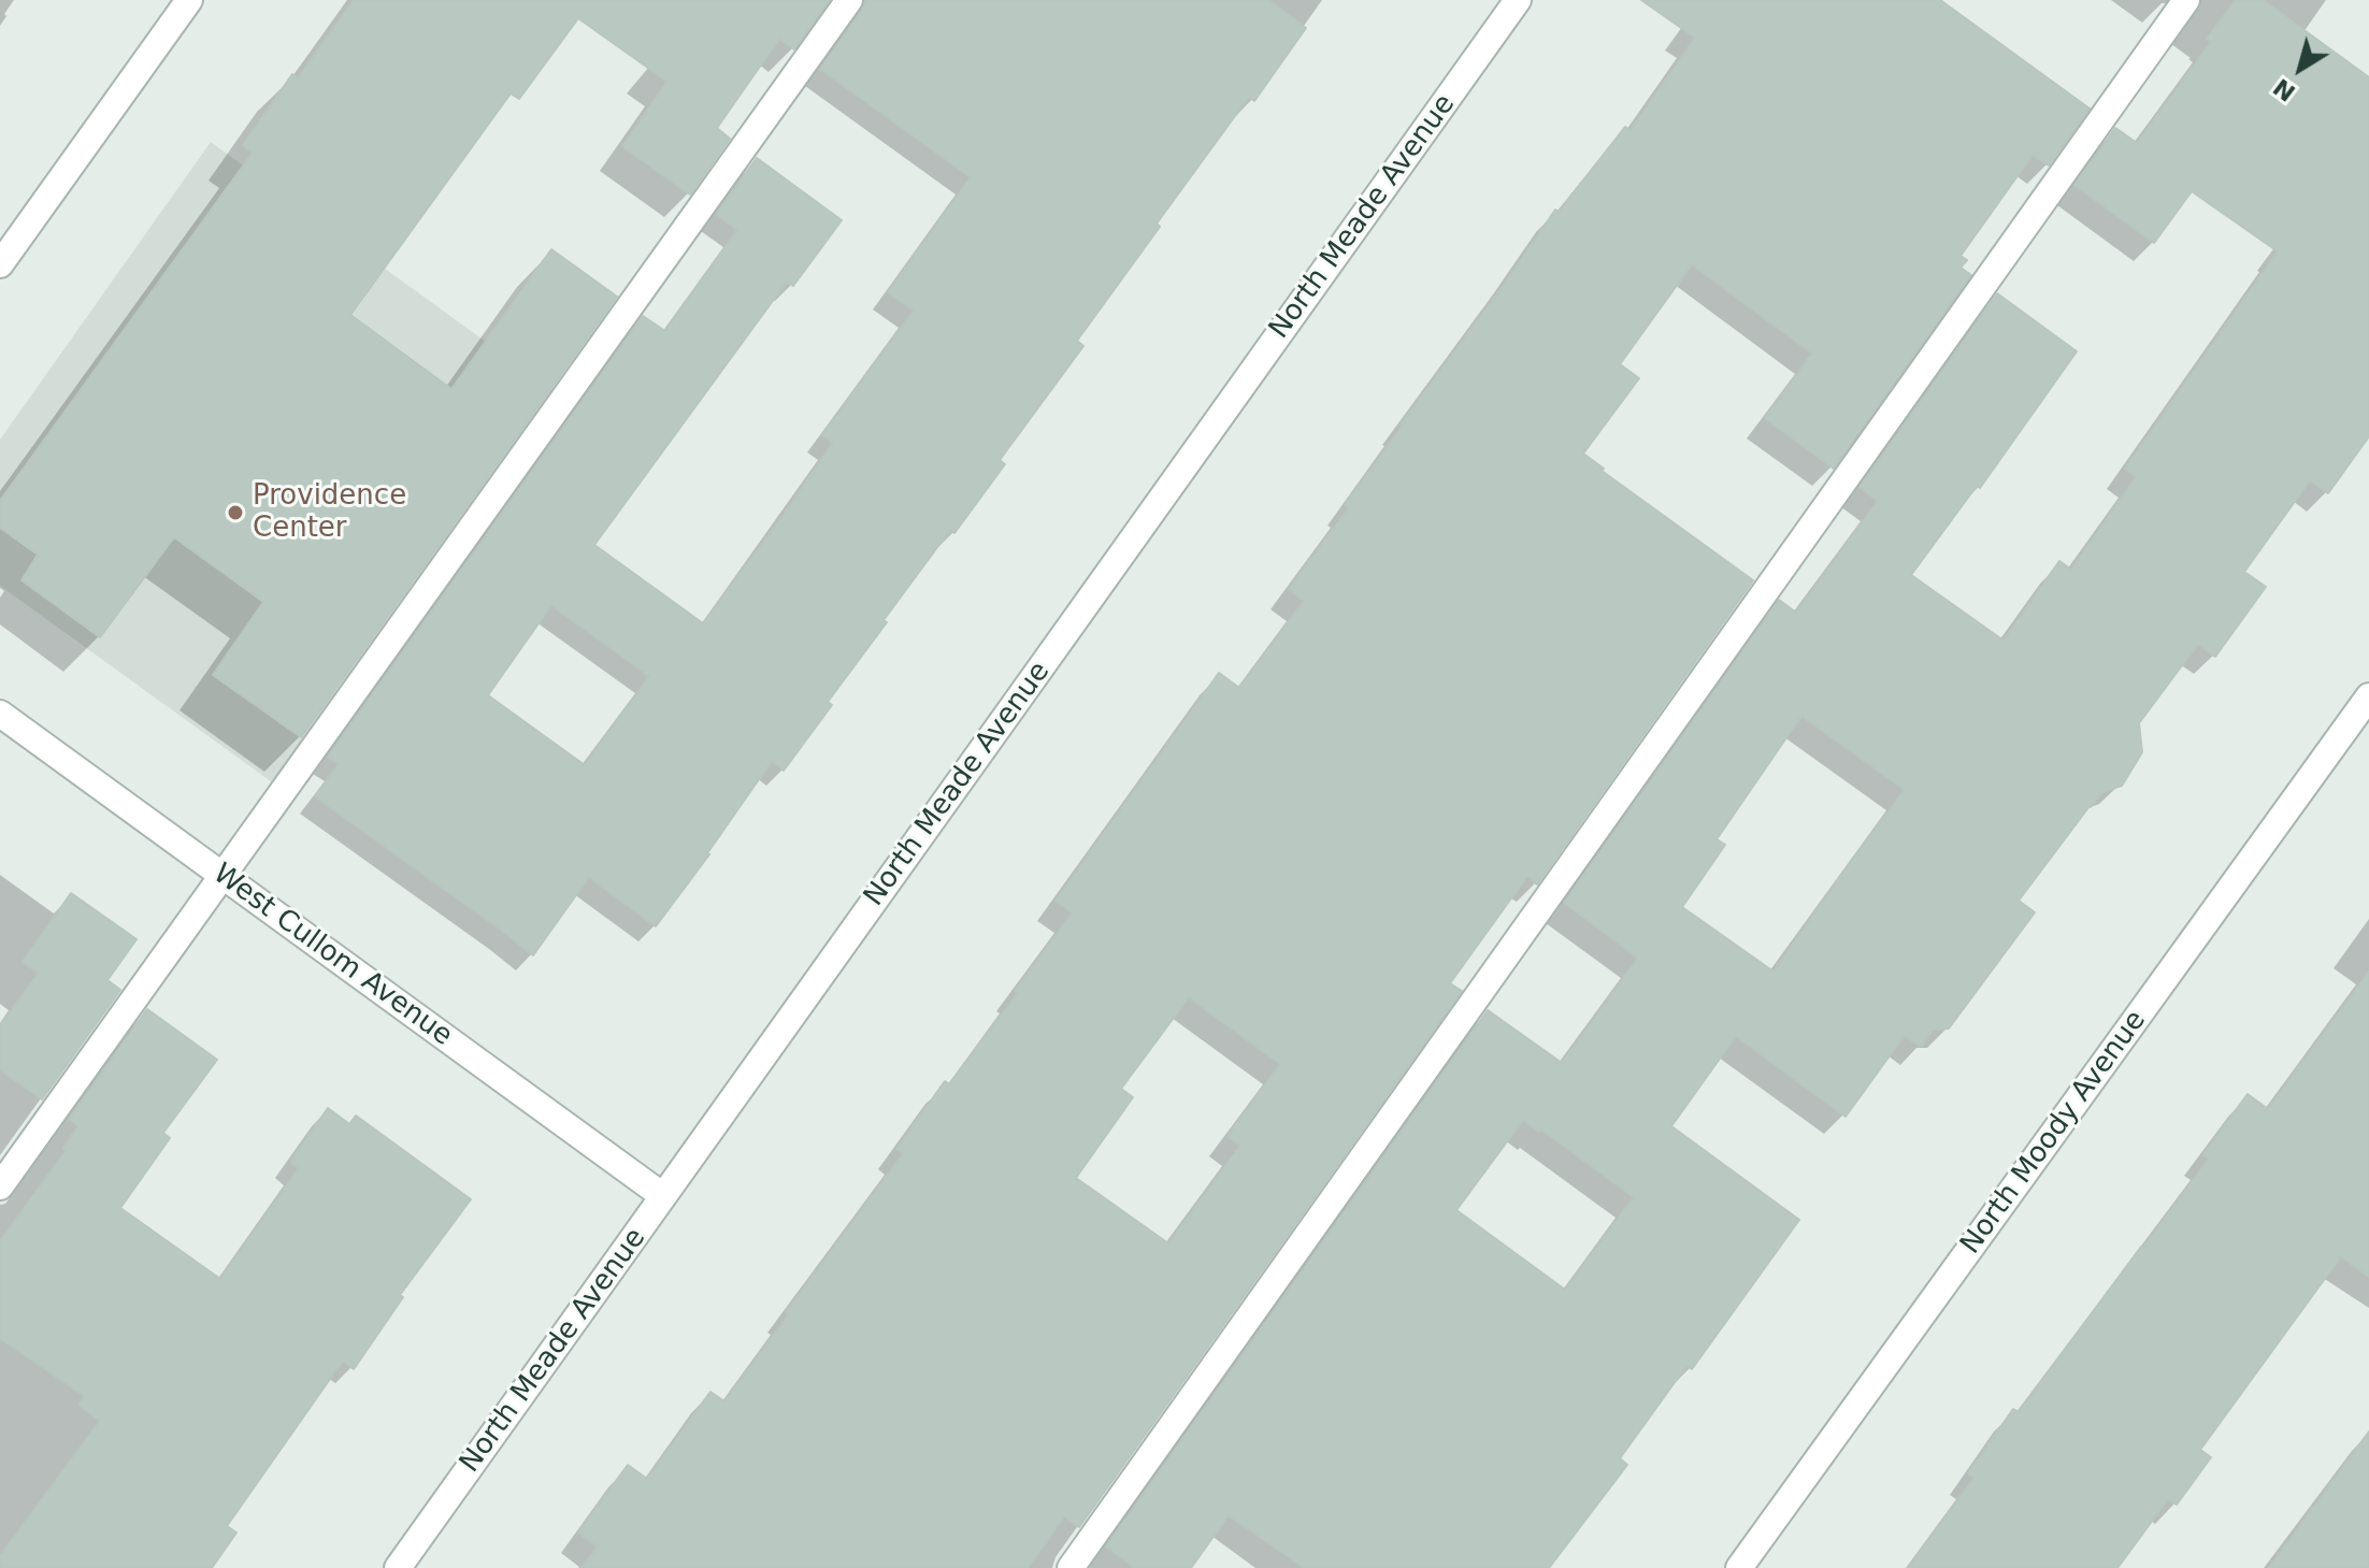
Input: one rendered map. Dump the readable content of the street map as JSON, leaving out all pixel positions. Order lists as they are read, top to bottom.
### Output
{
  "streets": {
    "street": ["North Meade Avenue", "West Cullom Avenue", "North Moody Avenue"]
  },
  "crossings": [
    ["North Meade Avenue", "West Cullom Avenue"]
  ],
  "places": ["Providence Center"],
  "north": "bottom left"
}
